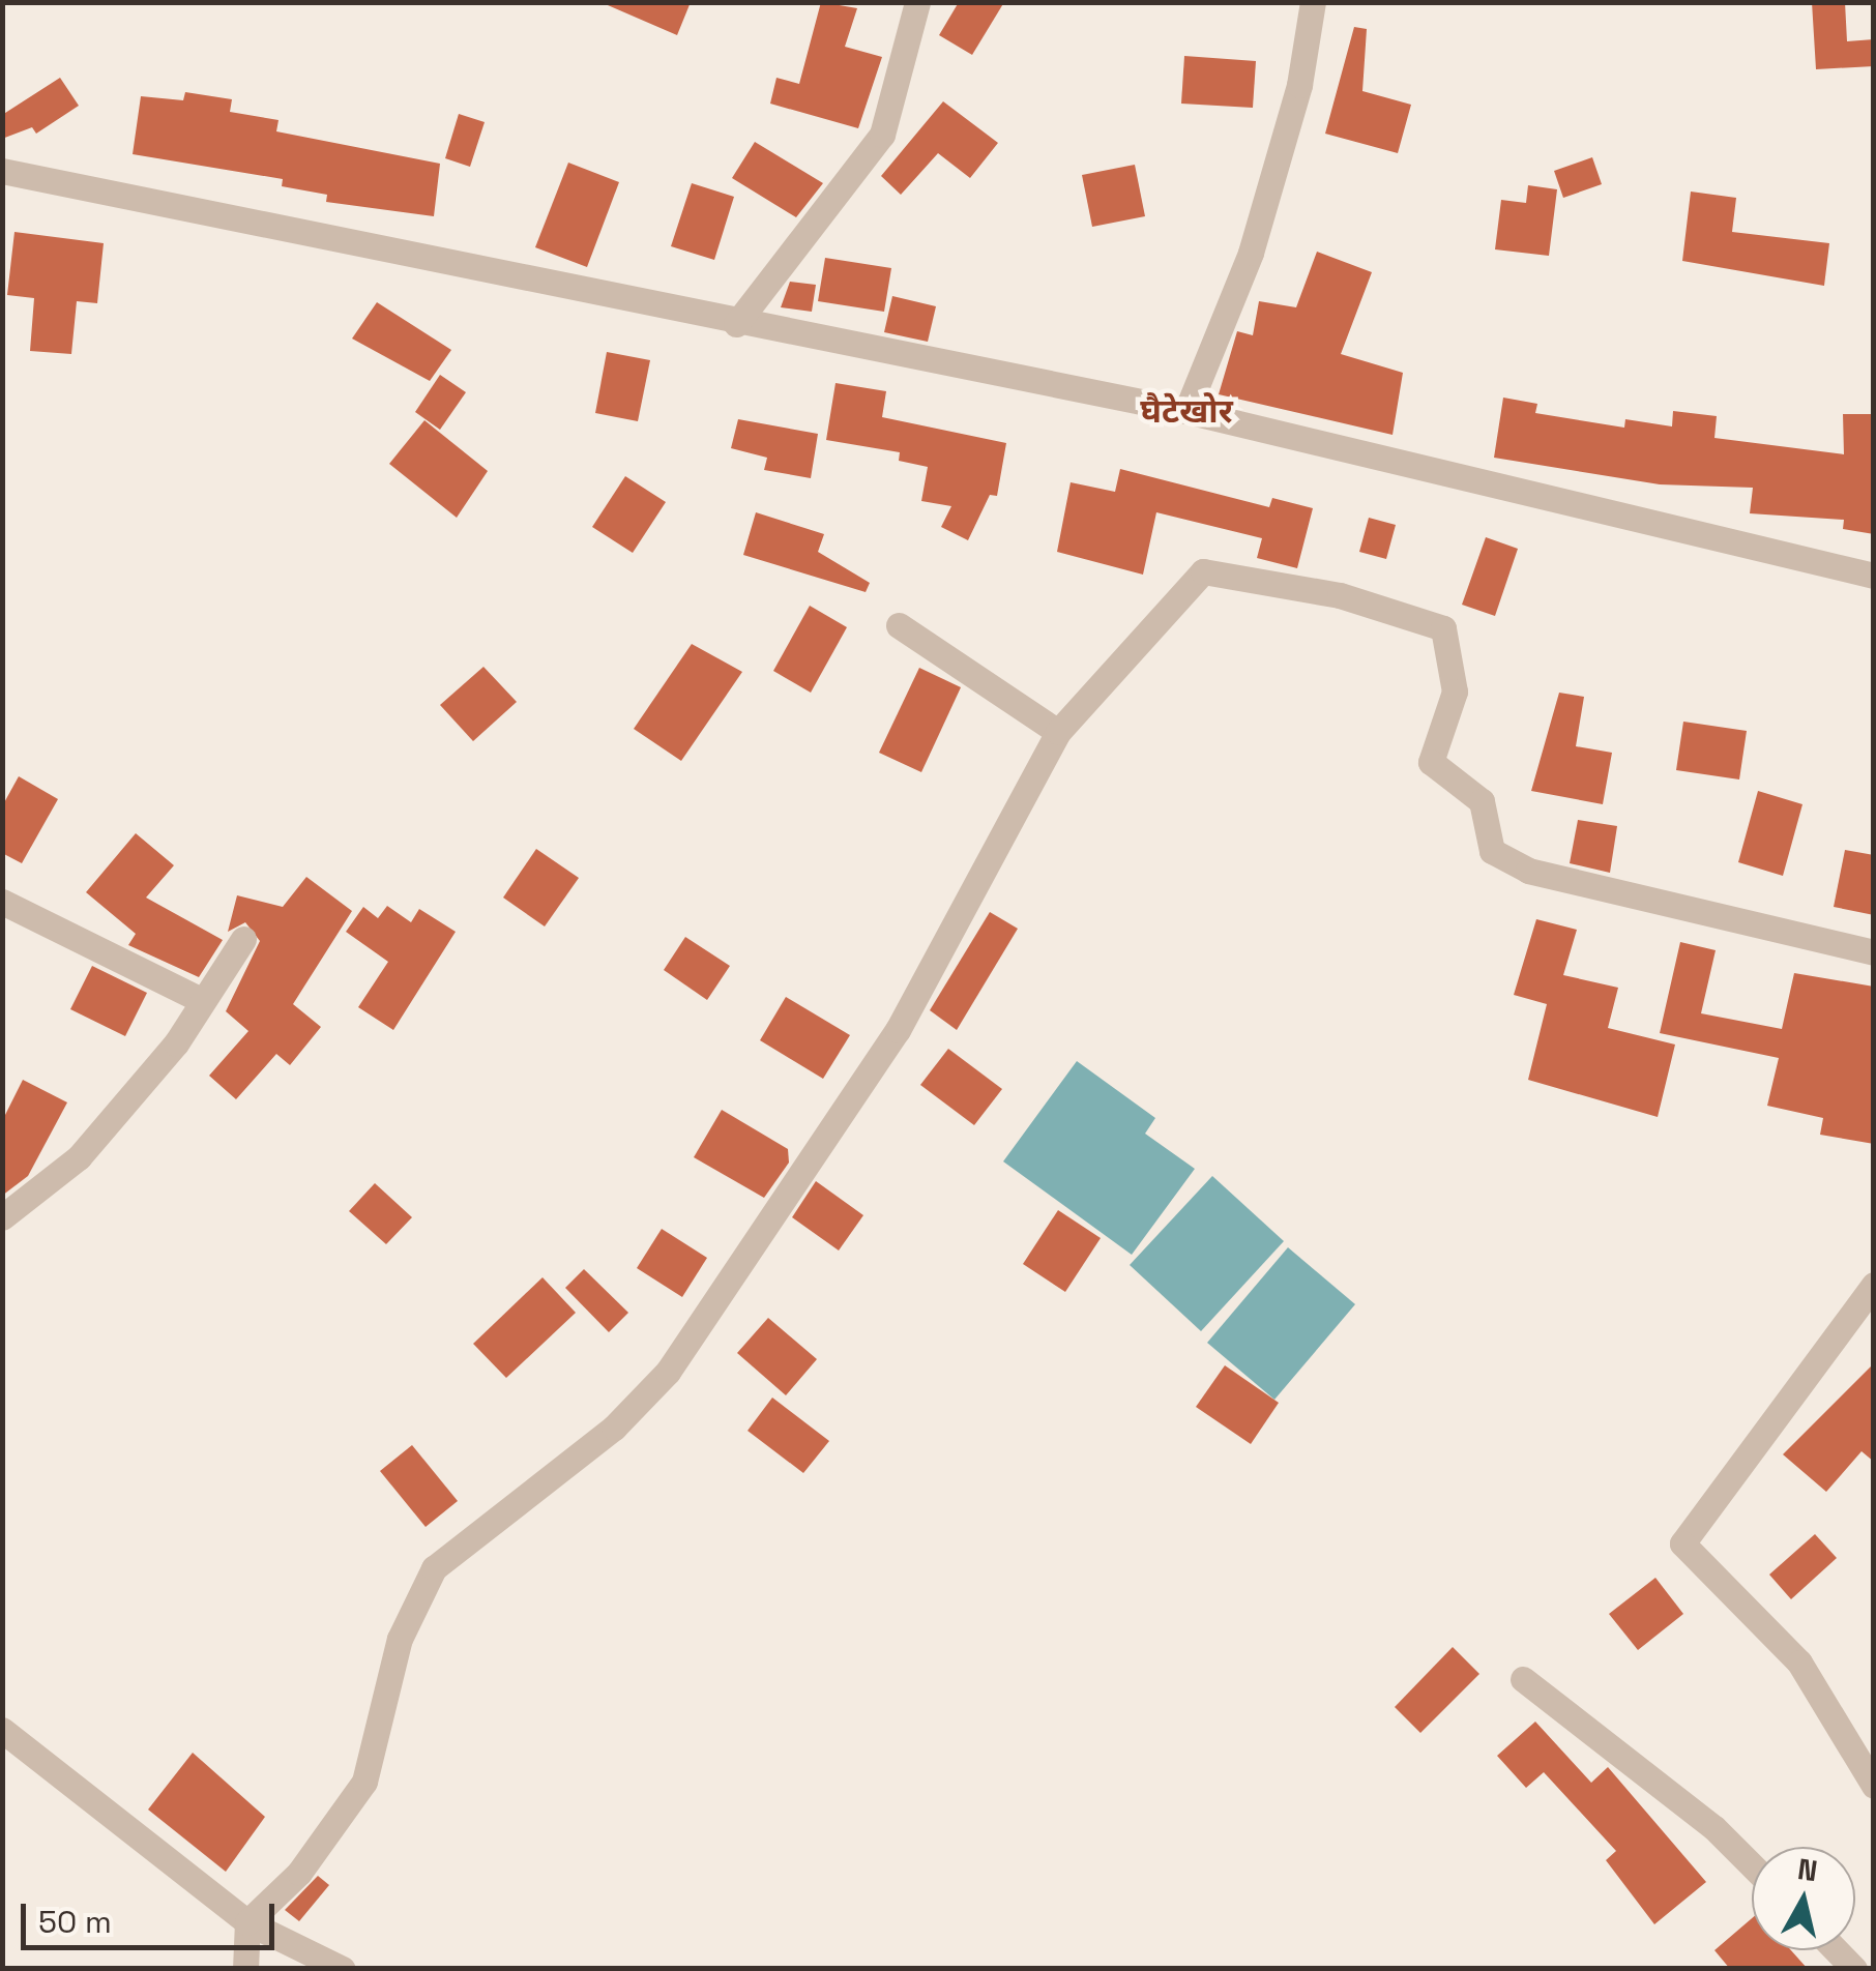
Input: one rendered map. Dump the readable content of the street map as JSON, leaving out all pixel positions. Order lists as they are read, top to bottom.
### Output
{
  "districts": ["घैटेखोर"],
  "scale_bar": "50 m",
  "north": "top"
}
